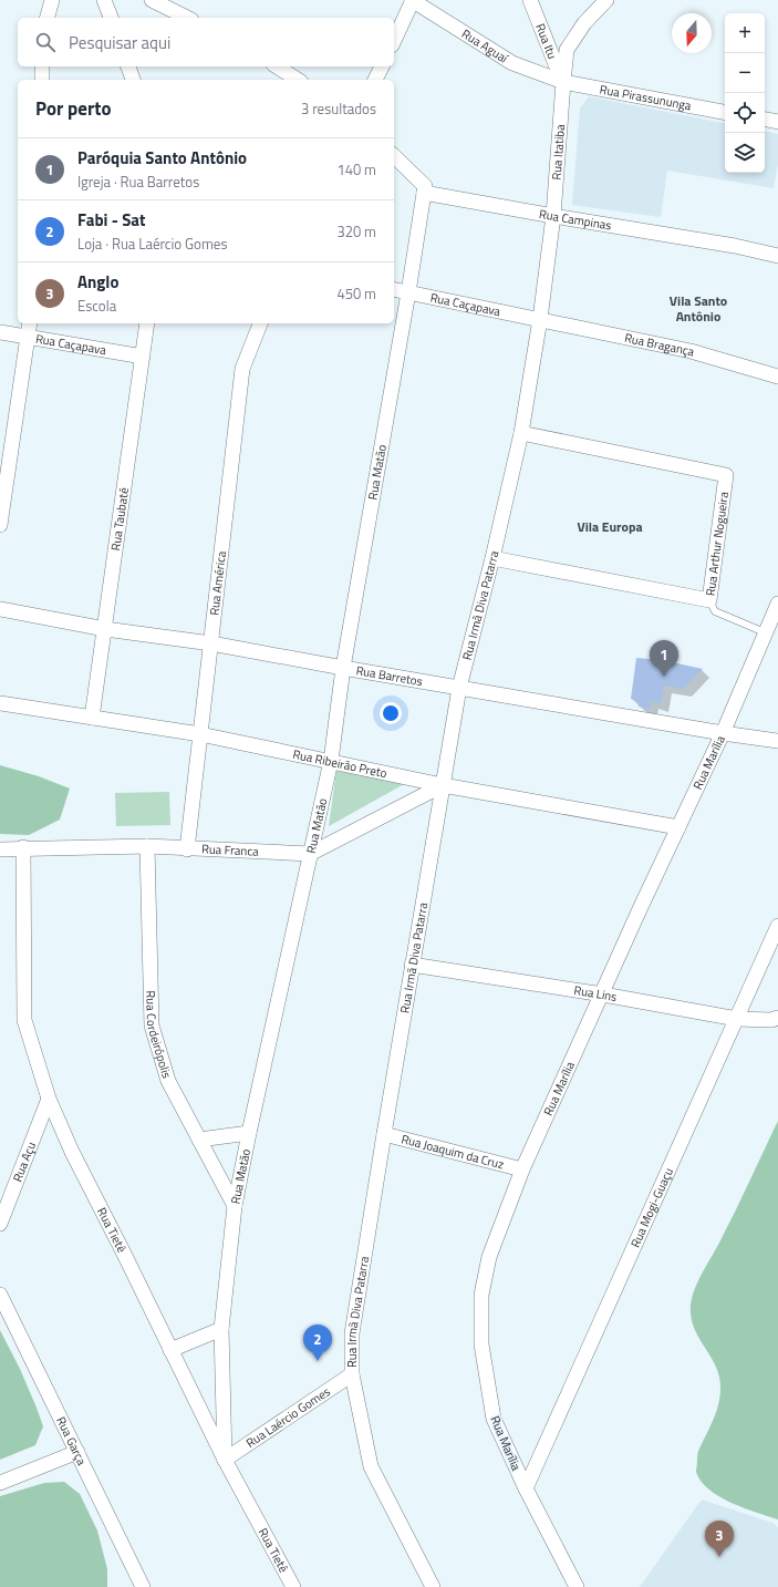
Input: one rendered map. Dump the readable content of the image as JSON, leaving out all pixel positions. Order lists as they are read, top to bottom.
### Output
{
  "streets": {
    "street": [
      "Rua Itu",
      "Rua Aguaí",
      "Rua Pirassununga",
      "Rua Itatiba",
      "Rua Campinas",
      "Rua Caçapava",
      "Rua Bragança",
      "Rua Matão",
      "Rua Taubaté",
      "Rua Arthur Nogueira",
      "Rua América",
      "Rua Irmã Diva Patarra",
      "Rua Barretos",
      "Rua Ribeirão Preto",
      "Rua Marília",
      "Rua Franca",
      "Rua Lins",
      "Rua Cordeirópolis",
      "Rua Joaquim da Cruz",
      "Rua Açu",
      "Rua Mogi-Guaçu",
      "Rua Tietê",
      "Rua Laércio Gomes",
      "Rua Garça"
    ]
  },
  "crossings": [
    ["Rua Itu", "Rua Aguaí"],
    ["Rua Itu", "Rua Pirassununga"],
    ["Rua Itu", "Rua Itatiba"],
    ["Rua Aguaí", "Rua Pirassununga"],
    ["Rua Aguaí", "Rua Itatiba"],
    ["Rua Pirassununga", "Rua Itatiba"],
    ["Rua Itatiba", "Rua Campinas"],
    ["Rua Itatiba", "Rua Caçapava"],
    ["Rua Itatiba", "Rua Bragança"],
    ["Rua Itatiba", "Rua Irmã Diva Patarra"],
    ["Rua Campinas", "Rua Matão"],
    ["Rua Caçapava", "Rua Bragança"],
    ["Rua Caçapava", "Rua Matão"],
    ["Rua Caçapava", "Rua Taubaté"],
    ["Rua Caçapava", "Rua Irmã Diva Patarra"],
    ["Rua Bragança", "Rua Irmã Diva Patarra"],
    ["Rua Matão", "Rua Barretos"],
    ["Rua Matão", "Rua Ribeirão Preto"],
    ["Rua Matão", "Rua Franca"],
    ["Rua Matão", "Rua Cordeirópolis"],
    ["Rua Matão", "Rua Tietê"],
    ["Rua Matão", "Rua Laércio Gomes"],
    ["Rua Taubaté", "Rua Barretos"],
    ["Rua Taubaté", "Rua Ribeirão Preto"],
    ["Rua Arthur Nogueira", "Rua Irmã Diva Patarra"],
    ["Rua América", "Rua Barretos"],
    ["Rua América", "Rua Ribeirão Preto"],
    ["Rua América", "Rua Franca"],
    ["Rua Irmã Diva Patarra", "Rua Barretos"],
    ["Rua Irmã Diva Patarra", "Rua Ribeirão Preto"],
    ["Rua Irmã Diva Patarra", "Rua Franca"],
    ["Rua Irmã Diva Patarra", "Rua Lins"],
    ["Rua Irmã Diva Patarra", "Rua Joaquim da Cruz"],
    ["Rua Irmã Diva Patarra", "Rua Laércio Gomes"],
    ["Rua Barretos", "Rua Marília"],
    ["Rua Ribeirão Preto", "Rua Marília"],
    ["Rua Ribeirão Preto", "Rua Franca"],
    ["Rua Marília", "Rua Lins"],
    ["Rua Marília", "Rua Joaquim da Cruz"],
    ["Rua Marília", "Rua Mogi-Guaçu"],
    ["Rua Franca", "Rua Cordeirópolis"],
    ["Rua Franca", "Rua Tietê"],
    ["Rua Lins", "Rua Mogi-Guaçu"],
    ["Rua Açu", "Rua Tietê"],
    ["Rua Tietê", "Rua Laércio Gomes"]
  ],
  "districts": ["Vila Santo Antônio", "Vila Europa"],
  "north": "bottom",
  "page": {
    "map_buttons": ["+", "−"],
    "search": "Pesquisar aqui",
    "heading": ["Por perto", "3 resultados"],
    "list": [
      {
        "mark": "1",
        "name": "Paróquia Santo Antônio",
        "note": "Igreja · Rua Barretos",
        "value": "140 m"
      },
      {
        "mark": "2",
        "name": "Fabi - Sat",
        "note": "Loja · Rua Laércio Gomes",
        "value": "320 m"
      },
      {
        "mark": "3",
        "name": "Anglo",
        "note": "Escola",
        "value": "450 m"
      }
    ],
    "pins": ["1", "2", "3"]
  }
}
